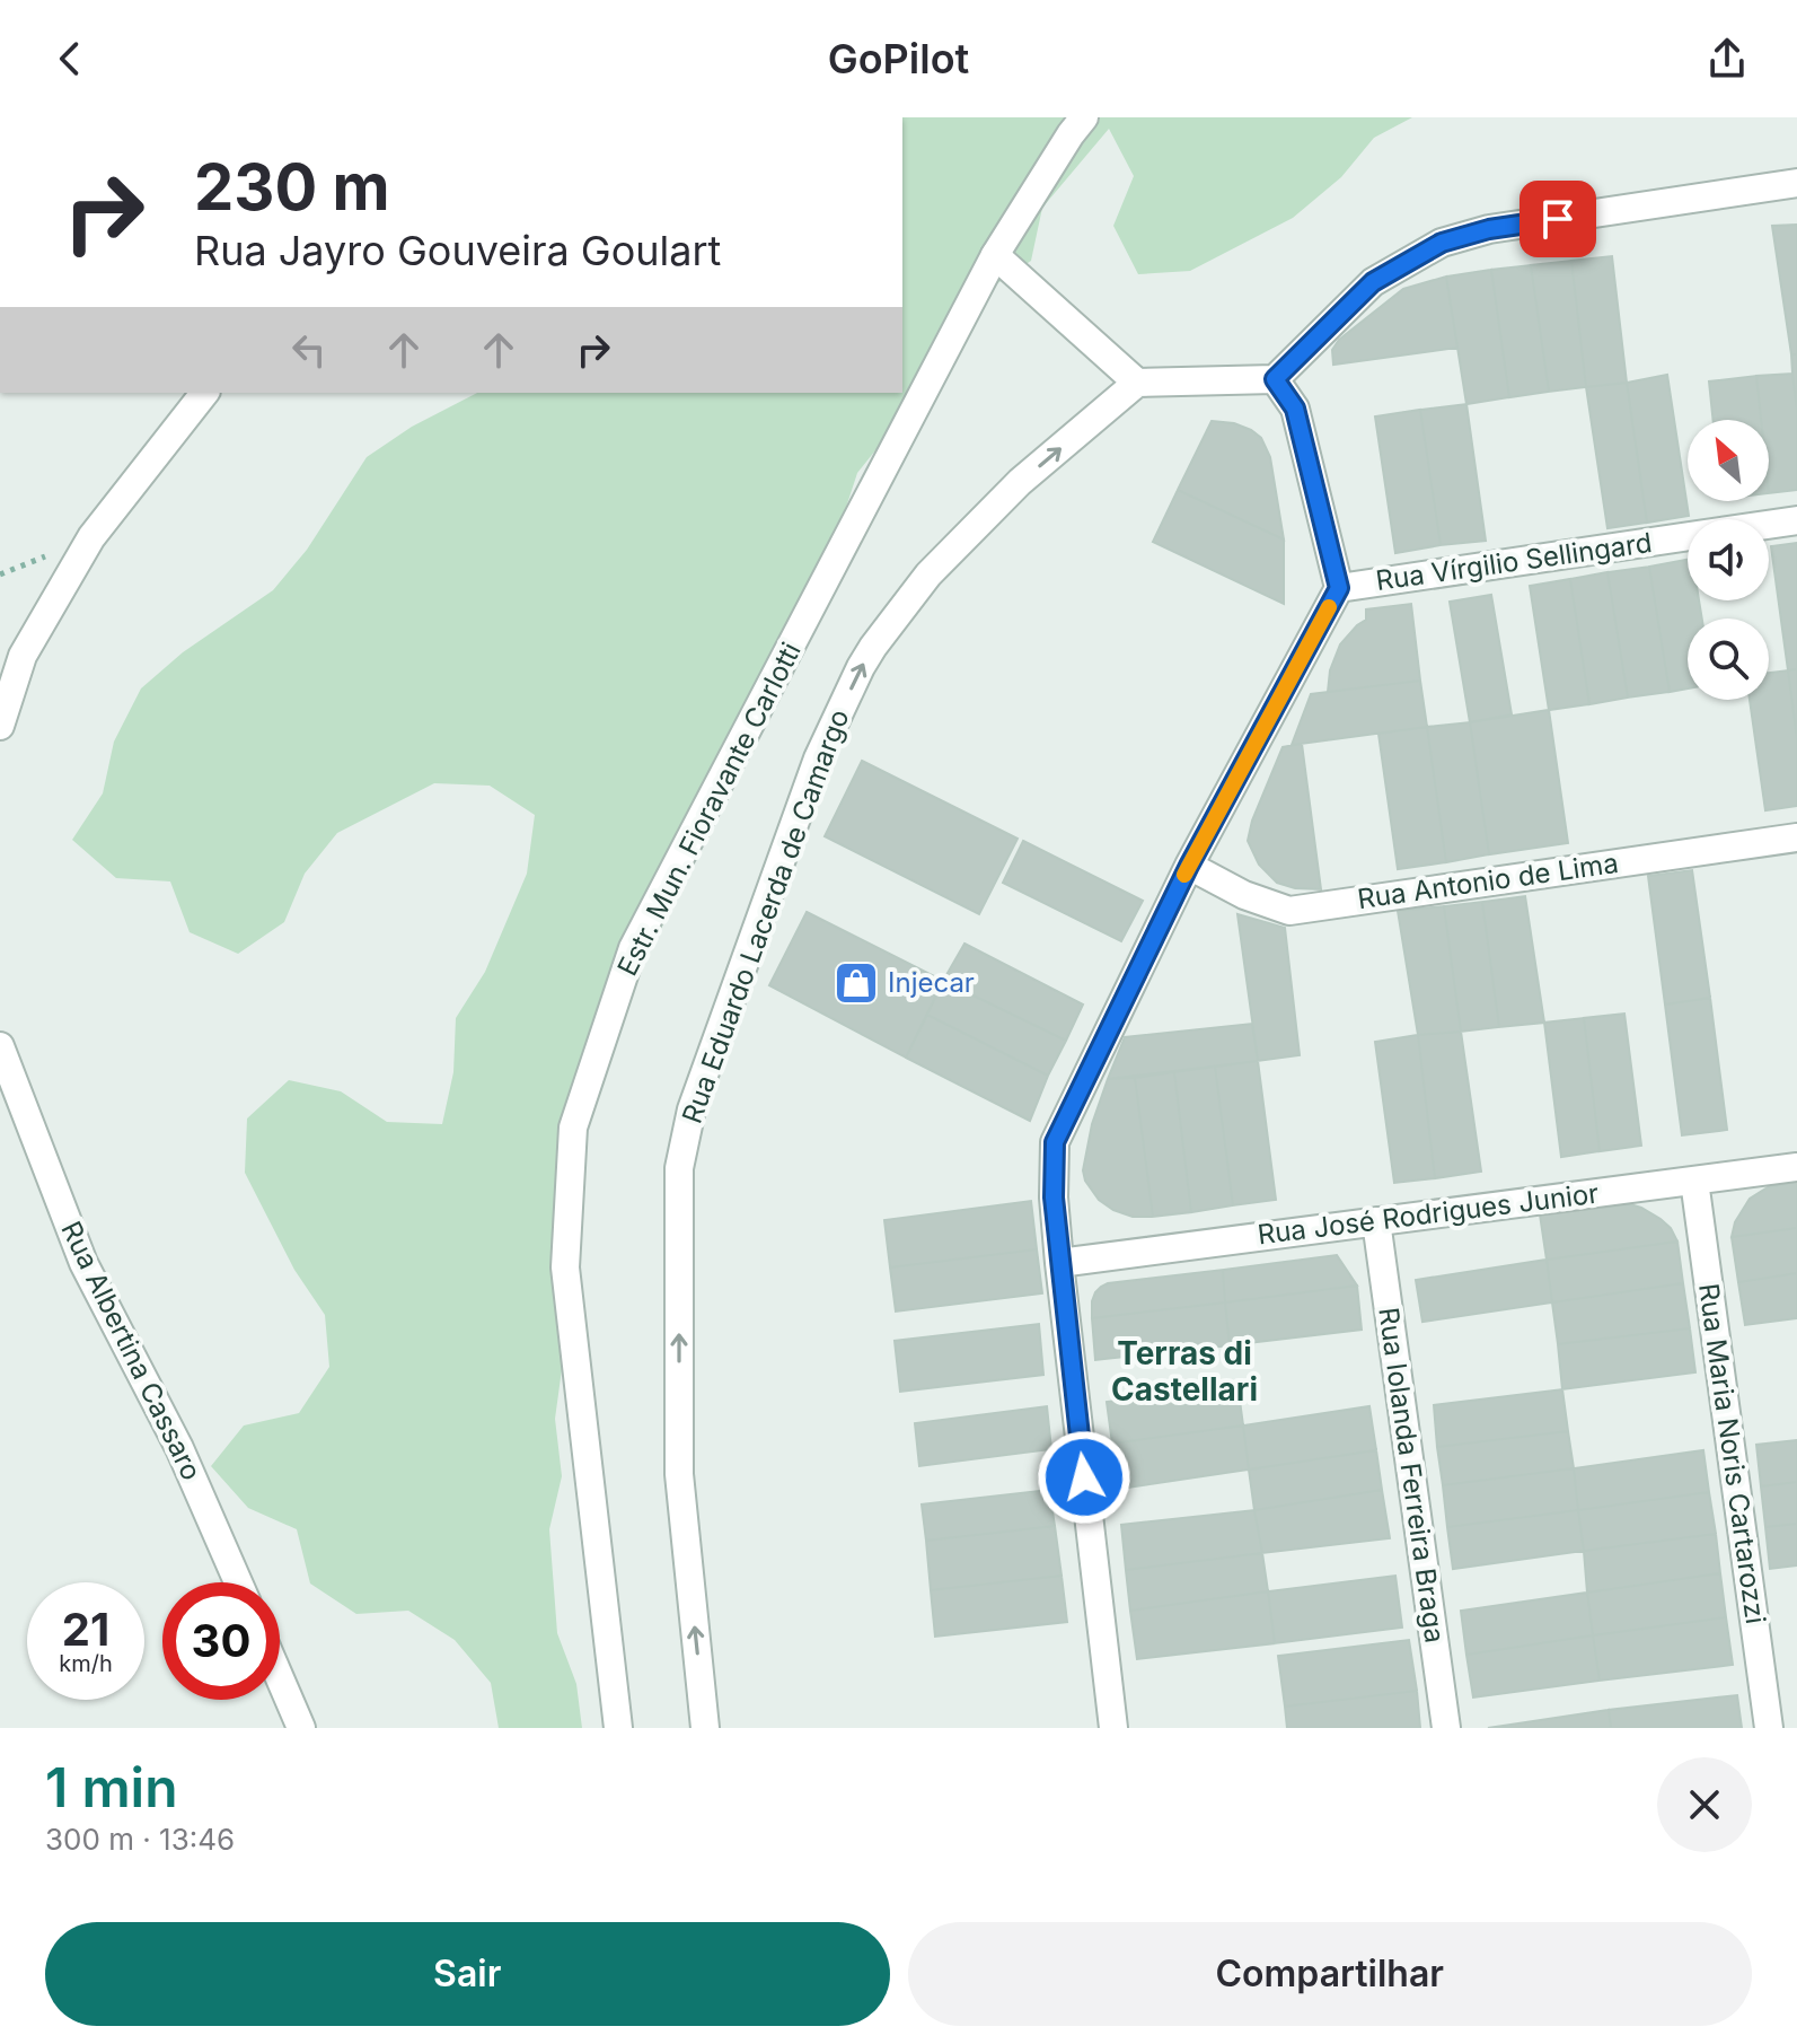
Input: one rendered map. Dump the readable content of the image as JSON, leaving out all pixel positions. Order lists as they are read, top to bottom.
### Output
{
  "streets": {
    "street": [
      "Rua Vírgilio Sellingard",
      "Estr. Mun. Fioravante Carlotti",
      "Rua Antonio de Lima",
      "Rua Eduardo Lacerda de Camargo",
      "Rua José Rodrigues Junior",
      "Rua Albertina Cassaro",
      "Rua Maria Noris Cartarozzi",
      "Rua Iolanda Ferreira Braga"
    ]
  },
  "crossings": [
    ["Rua José Rodrigues Junior", "Rua Maria Noris Cartarozzi"],
    ["Rua José Rodrigues Junior", "Rua Iolanda Ferreira Braga"]
  ],
  "one_way": ["Rua Eduardo Lacerda de Camargo"],
  "districts": ["Terras di Castellari"],
  "places": {
    "shop": ["Injecar"]
  },
  "north": "top left",
  "page": {
    "header": "GoPilot",
    "turn": ["230 m", "Rua Jayro Gouveira Goulart"],
    "speed": "21 km/h",
    "limit": "30",
    "heading": ["1 min", "300 m · 13:46"],
    "buttons": ["Sair", "Compartilhar"]
  }
}
